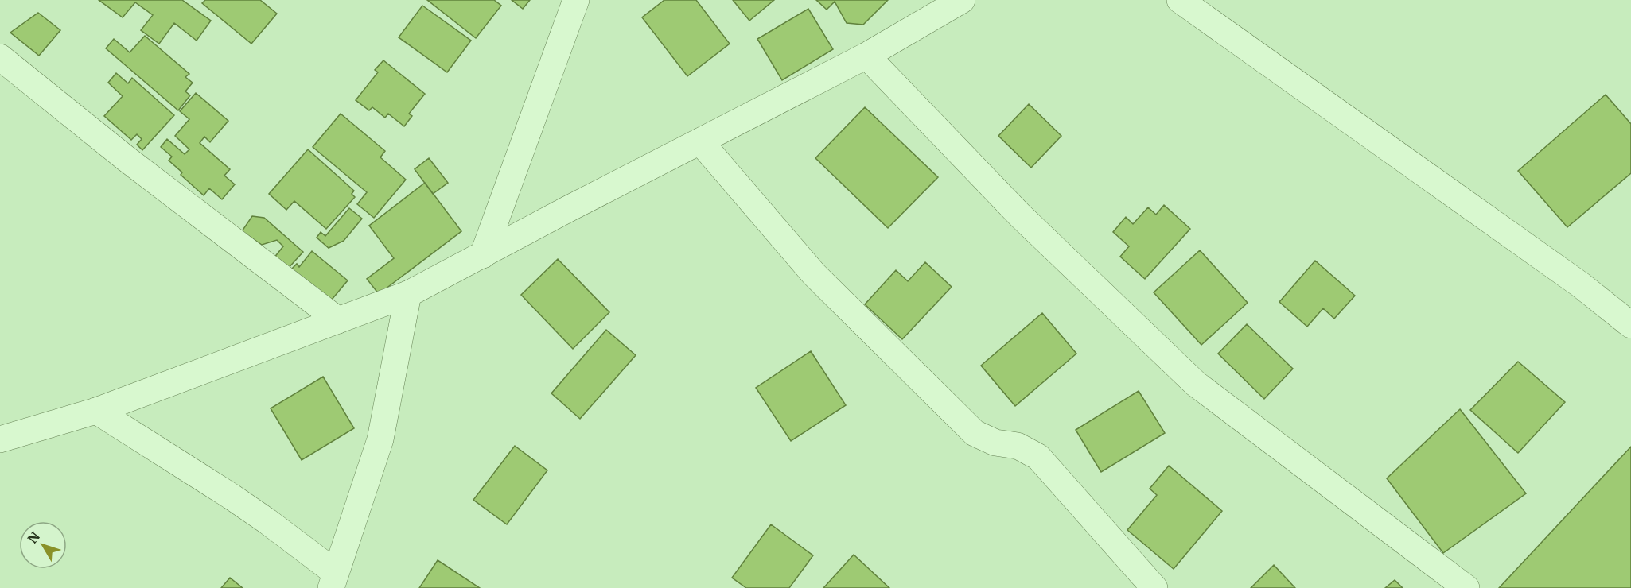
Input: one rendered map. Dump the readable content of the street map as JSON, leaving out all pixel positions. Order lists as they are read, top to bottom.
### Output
{
  "north": "top left"
}
